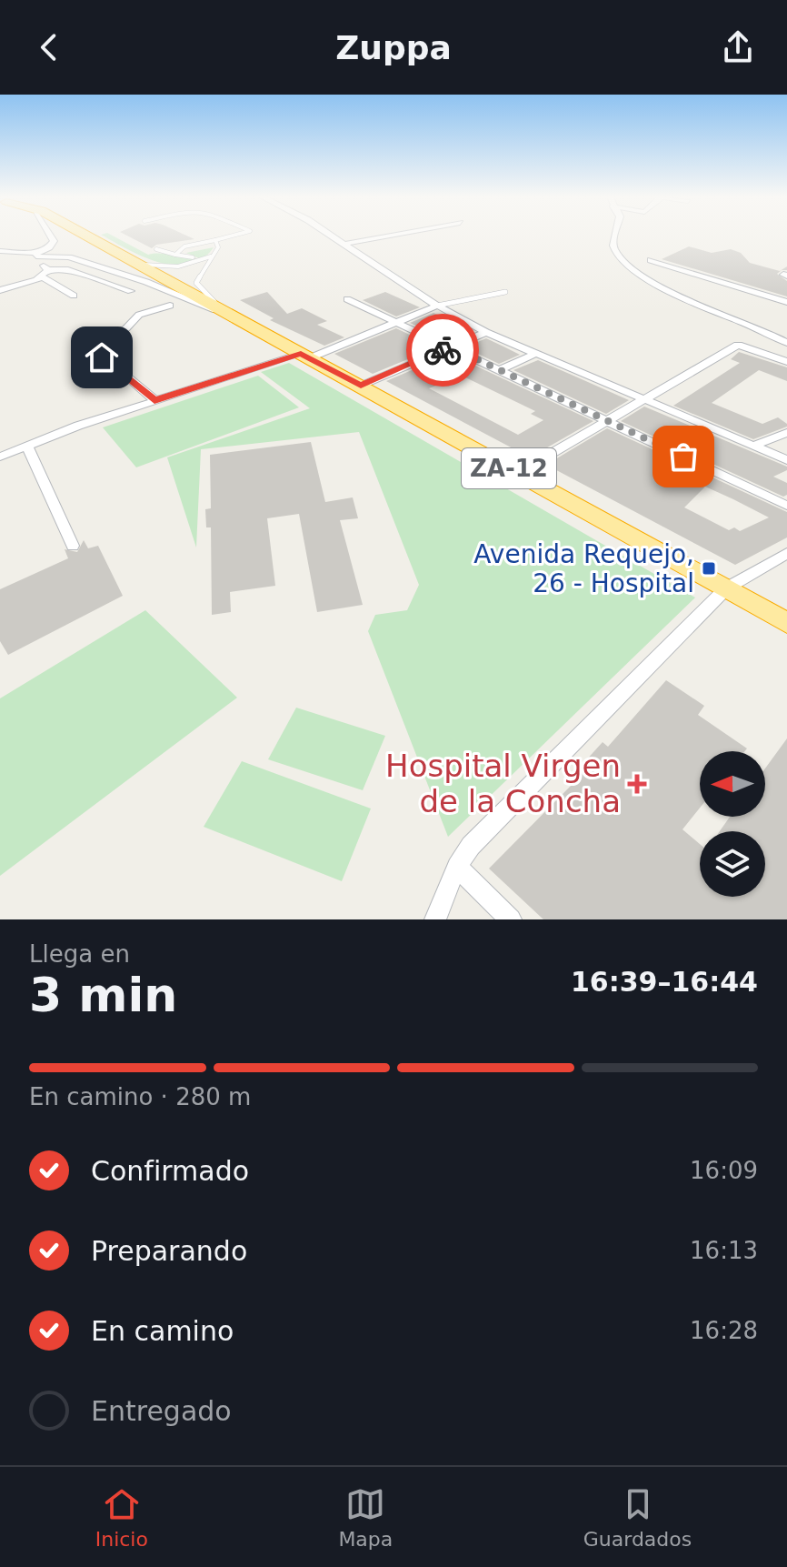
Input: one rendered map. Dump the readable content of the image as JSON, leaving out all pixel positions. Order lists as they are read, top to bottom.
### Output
{
  "streets": {
    "highway": ["ZA-12"]
  },
  "places": {
    "transit": ["Avenida Requejo, 26 - Hospital"],
    "health": ["Hospital Virgen de la Concha"]
  },
  "north": "left",
  "page": {
    "header": "Zuppa",
    "heading": ["3 min", "Llega en", "16:39–16:44"],
    "bar": "En camino · 280 m",
    "list": [
      ["Confirmado", "16:09"],
      ["Preparando", "16:13"],
      ["En camino", "16:28"],
      "Entregado"
    ],
    "tabs": ["Inicio", "Mapa", "Guardados"]
  }
}
